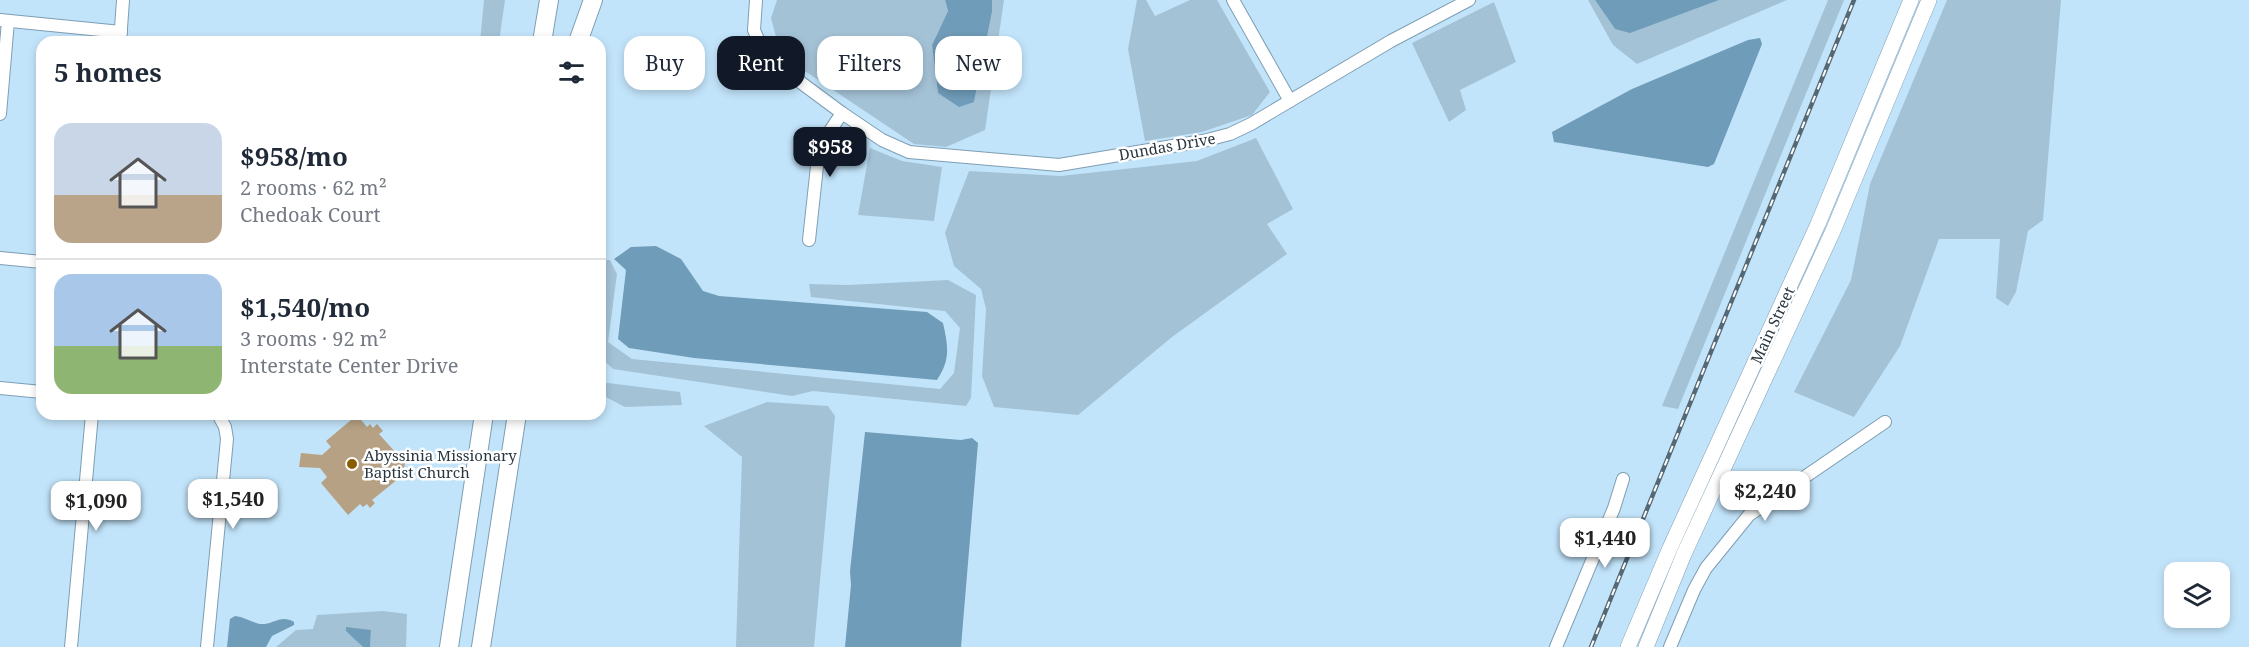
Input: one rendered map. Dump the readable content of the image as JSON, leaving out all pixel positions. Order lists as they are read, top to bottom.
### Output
{
  "streets": {
    "main road": ["Main Street"],
    "street": ["Dundas Drive"]
  },
  "places": ["Abyssinia Missionary Baptist Church"],
  "page": {
    "chip": [
      "Buy",
      "Rent",
      "Filters",
      "New"
    ],
    "heading": "5 homes",
    "list": [
      {
        "name": "$958/mo",
        "note": "2 rooms · 62 m² · Chedoak Court"
      },
      {
        "name": "$1,540/mo",
        "note": "3 rooms · 92 m² · Interstate Center Drive"
      }
    ],
    "price": [
      "$958",
      "$2,240",
      "$1,540",
      "$1,090",
      "$1,440"
    ]
  }
}
